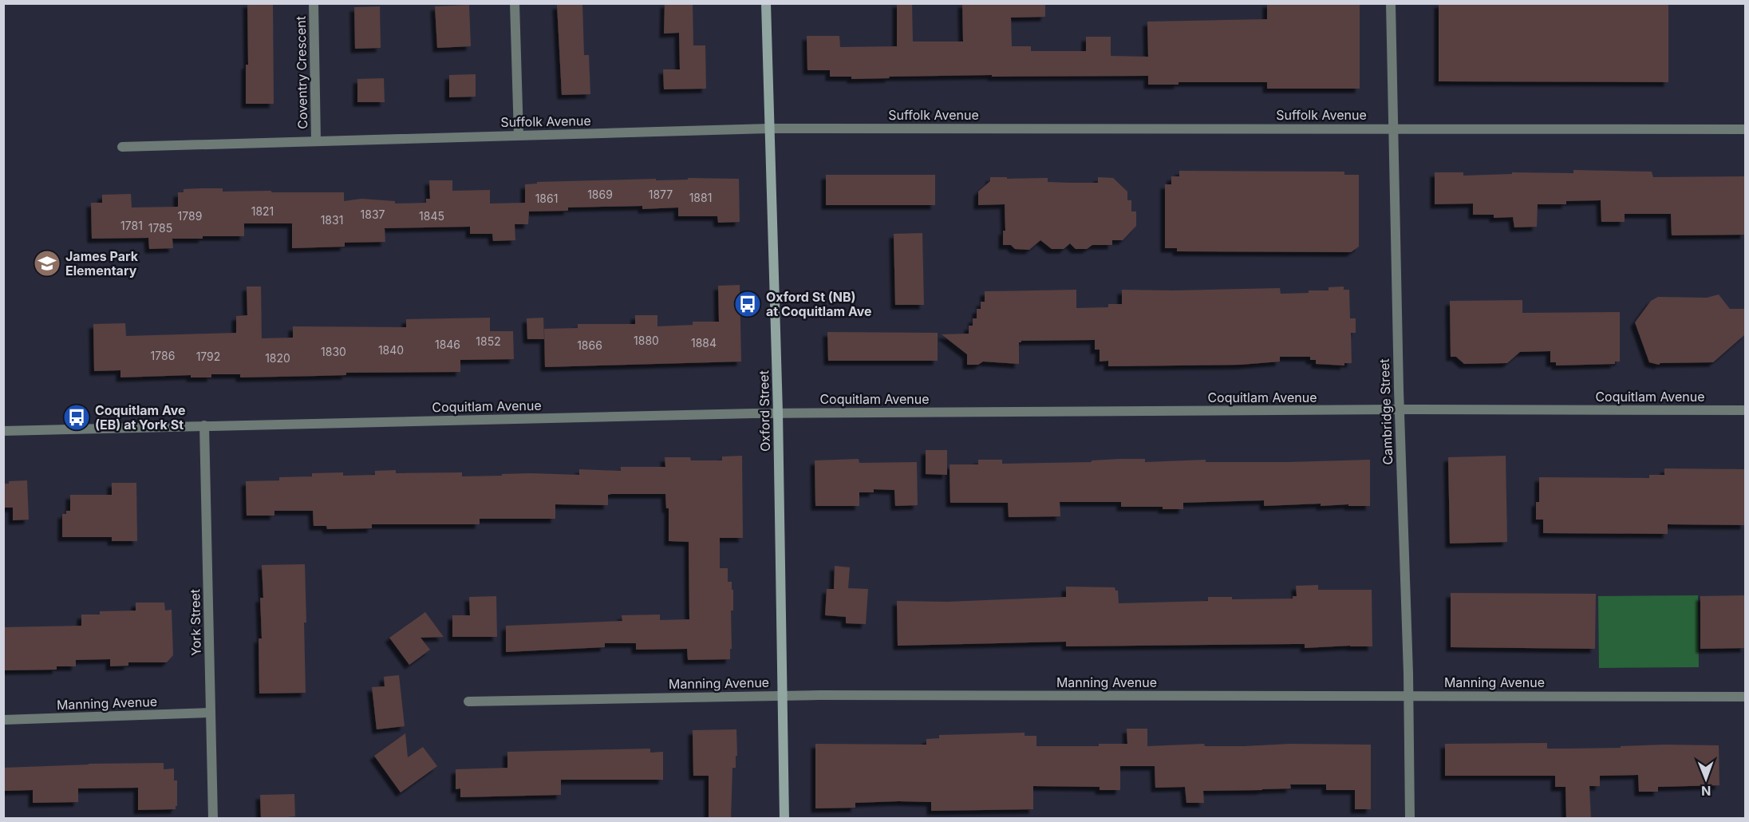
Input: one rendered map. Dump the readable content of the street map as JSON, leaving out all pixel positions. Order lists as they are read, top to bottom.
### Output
{
  "streets": {
    "main road": ["Oxford Street"],
    "street": [
      "Coventry Crescent",
      "Suffolk Avenue",
      "Coquitlam Avenue",
      "Cambridge Street",
      "York Street",
      "Manning Avenue"
    ]
  },
  "crossings": [
    ["Coventry Crescent", "Suffolk Avenue"],
    ["Suffolk Avenue", "Oxford Street"],
    ["Suffolk Avenue", "Cambridge Street"],
    ["Coquitlam Avenue", "Oxford Street"],
    ["Coquitlam Avenue", "Cambridge Street"],
    ["Coquitlam Avenue", "York Street"],
    ["Oxford Street", "Manning Avenue"],
    ["Cambridge Street", "Manning Avenue"],
    ["York Street", "Manning Avenue"]
  ],
  "places": {
    "school or university": ["James Park Elementary"],
    "bus stop": ["Oxford St (NB) at Coquitlam Ave", "Coquitlam Ave (EB) at York St"]
  },
  "house_numbers": [
    "1869",
    "1877",
    "1881",
    "1861",
    "1821",
    "1837",
    "1789",
    "1845",
    "1831",
    "1781",
    "1785",
    "1880",
    "1852",
    "1884",
    "1846",
    "1866",
    "1840",
    "1830",
    "1786",
    "1792",
    "1820"
  ],
  "north": "bottom"
}
